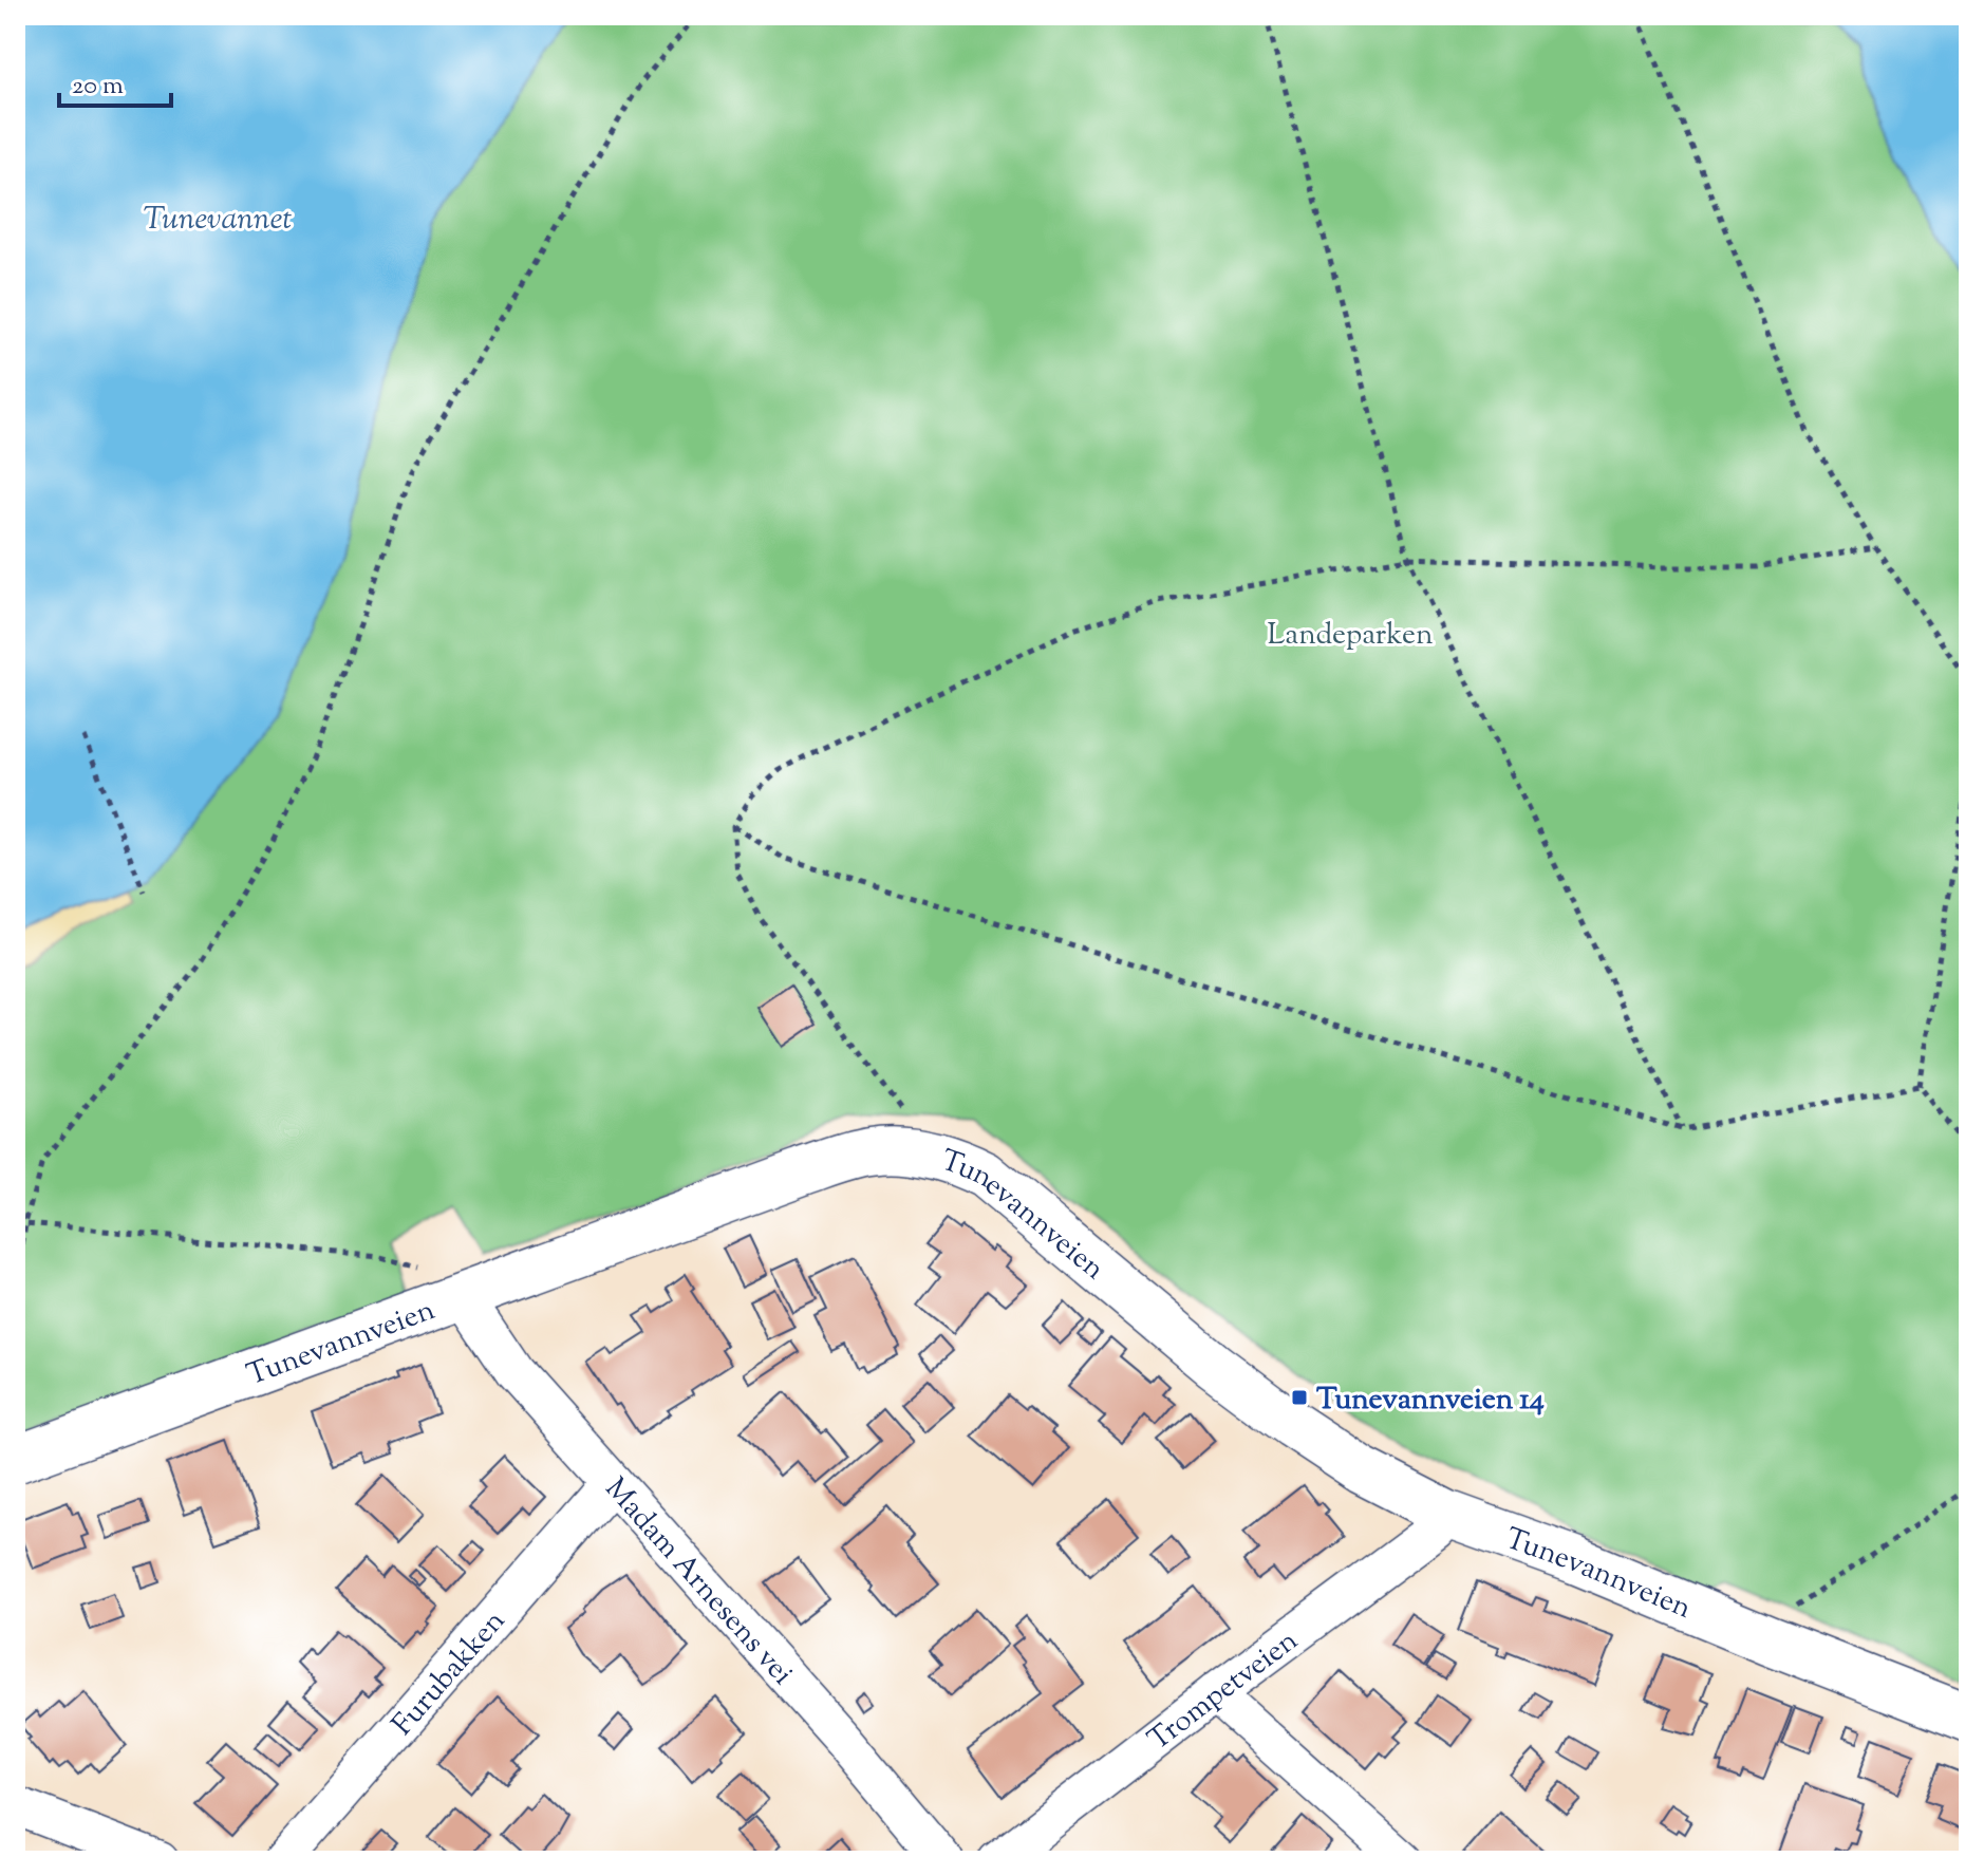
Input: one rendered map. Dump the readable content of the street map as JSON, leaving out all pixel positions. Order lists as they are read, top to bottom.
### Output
{
  "streets": {
    "street": [
      "Tunevannveien",
      "Madam Arnesens vei",
      "Furubakken",
      "Trompetveien"
    ]
  },
  "crossings": [
    ["Tunevannveien", "Madam Arnesens vei"],
    ["Tunevannveien", "Trompetveien"],
    ["Madam Arnesens vei", "Furubakken"]
  ],
  "water": ["Tunevannet"],
  "parks": ["Landeparken"],
  "places": {
    "transit": ["Tunevannveien 14"]
  },
  "scale_bar": "20 m"
}
